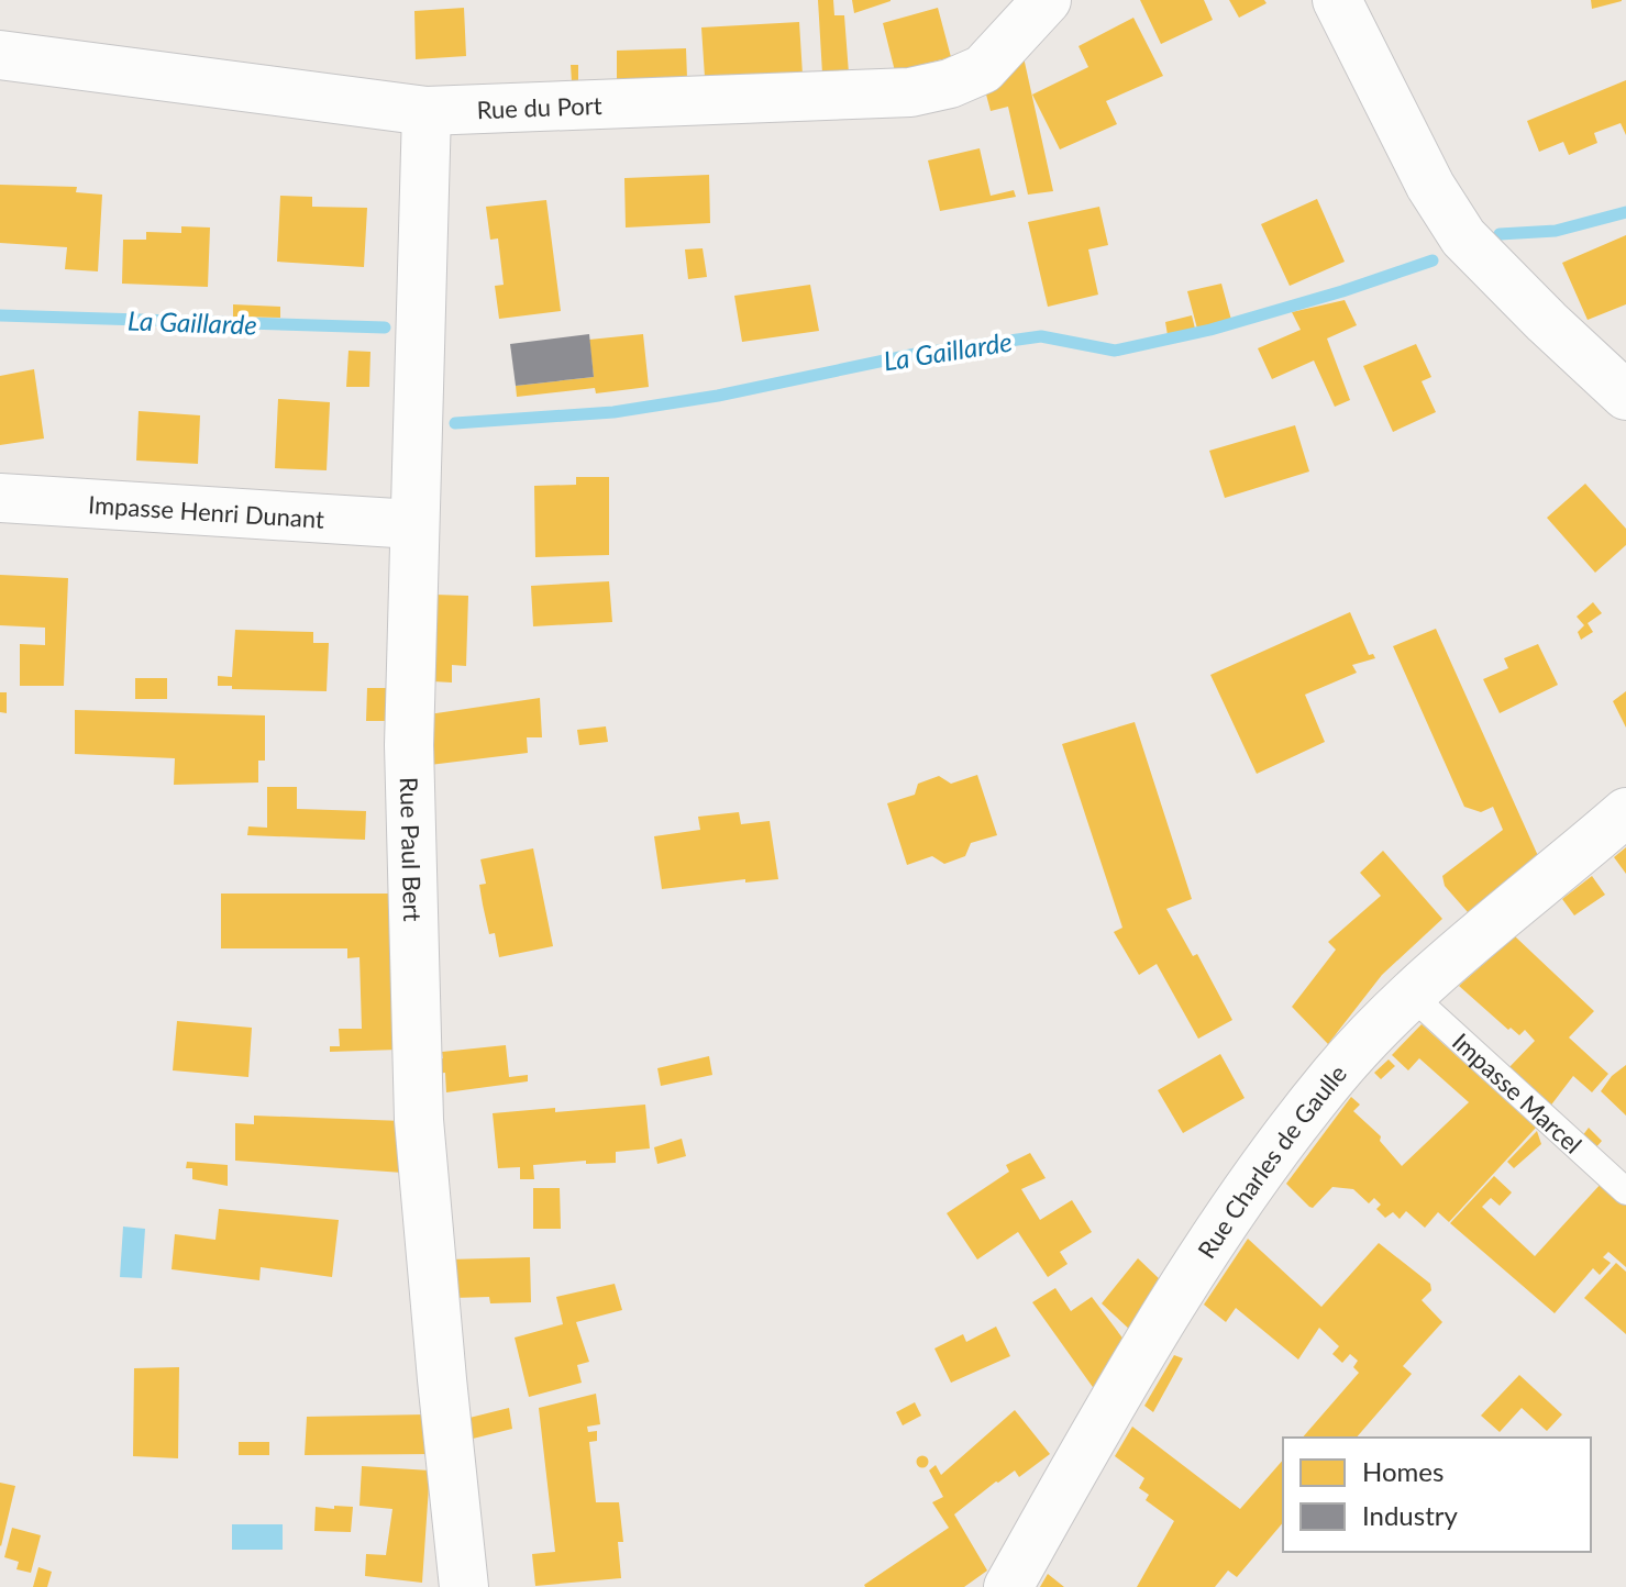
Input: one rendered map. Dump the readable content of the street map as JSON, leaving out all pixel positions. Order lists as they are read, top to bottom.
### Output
{
  "streets": {
    "street": [
      "Rue du Port",
      "Impasse Henri Dunant",
      "Rue Paul Bert",
      "Rue Charles de Gaulle"
    ],
    "lane": ["Impasse Marcel"]
  },
  "crossings": [
    ["Rue du Port", "Rue Paul Bert"],
    ["Impasse Henri Dunant", "Rue Paul Bert"],
    ["Impasse Marcel", "Rue Charles de Gaulle"]
  ],
  "water": ["La Gaillarde"],
  "legend": ["Homes", "Industry"]
}
